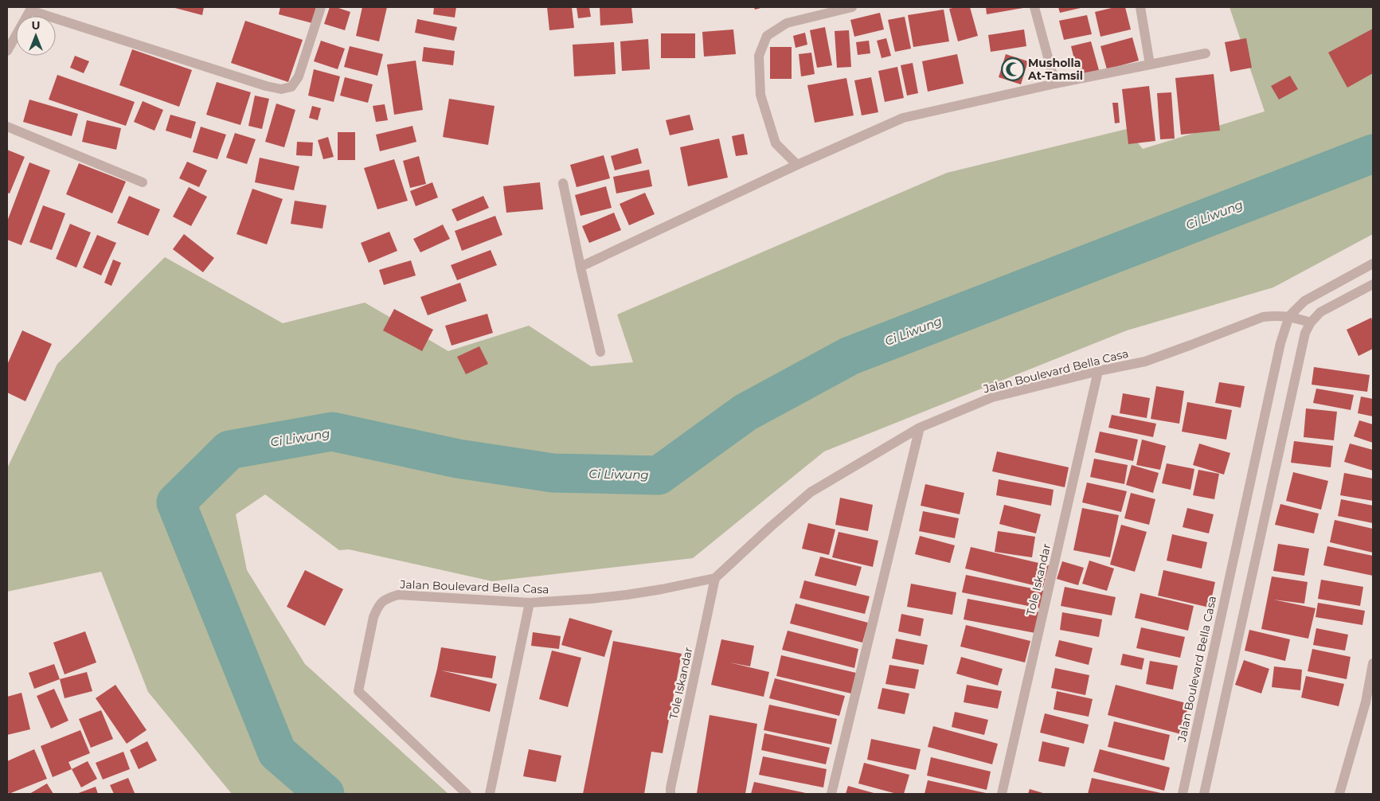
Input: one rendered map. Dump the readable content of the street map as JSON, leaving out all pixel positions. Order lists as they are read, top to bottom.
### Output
{
  "streets": {
    "street": ["Jalan Boulevard Bella Casa", "Tole Iskandar"]
  },
  "crossings": [
    ["Jalan Boulevard Bella Casa", "Tole Iskandar"]
  ],
  "water": ["Ci Liwung"],
  "places": {
    "mosque": ["Musholla At-Tamsil"]
  },
  "north": "top"
}
